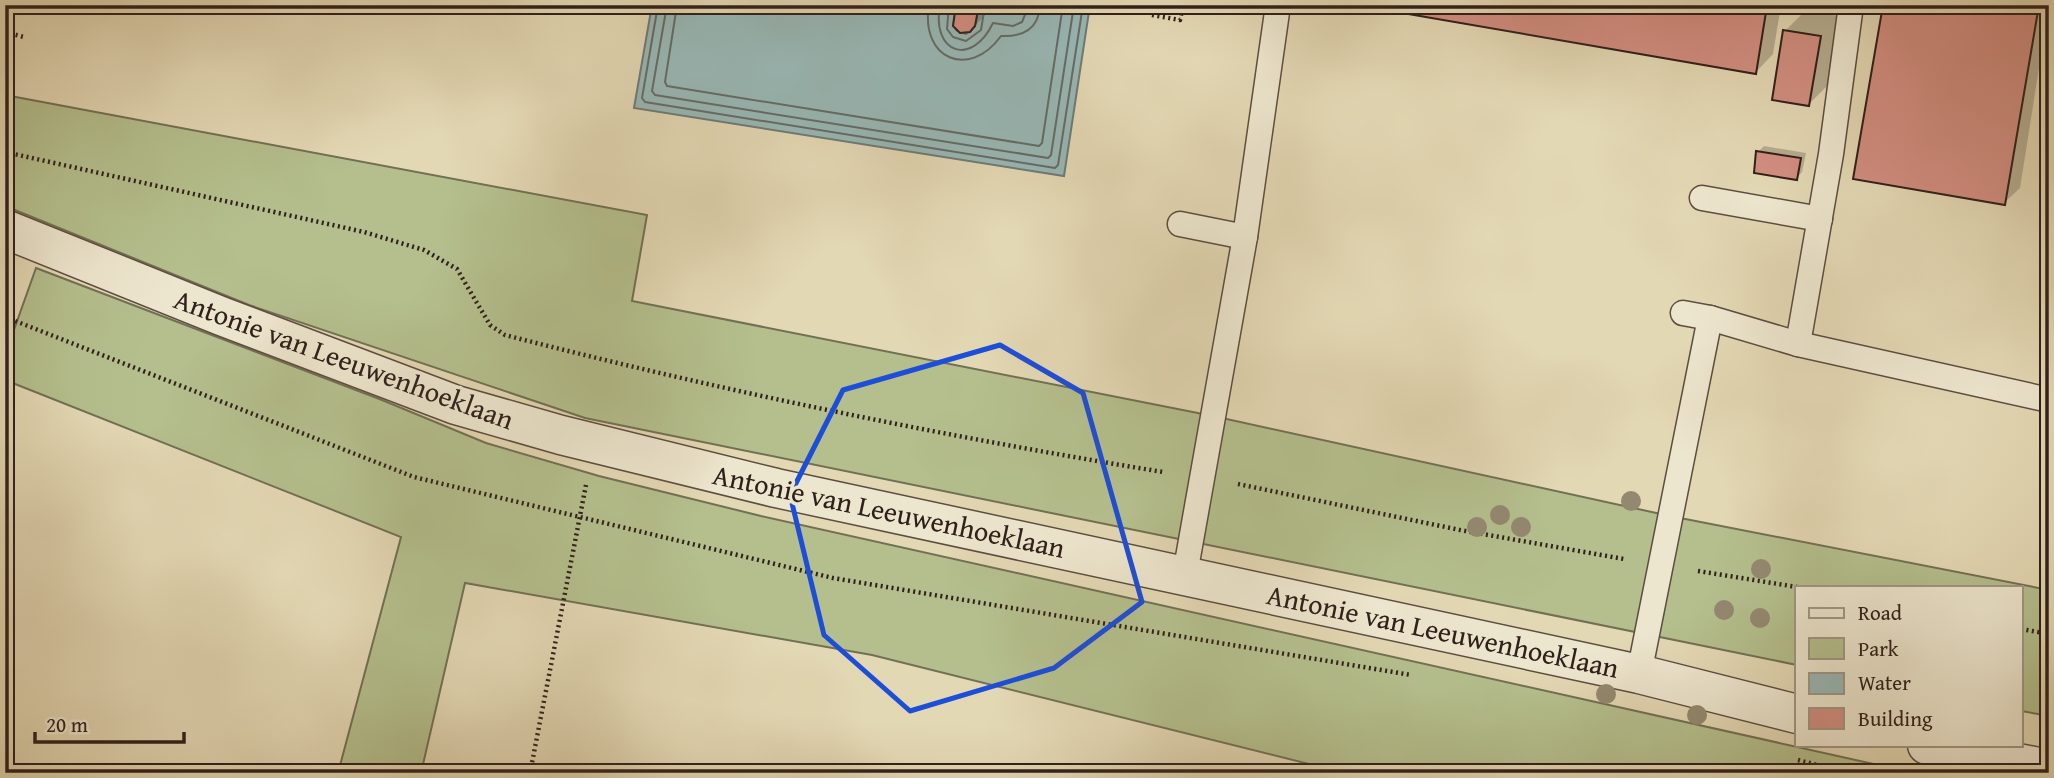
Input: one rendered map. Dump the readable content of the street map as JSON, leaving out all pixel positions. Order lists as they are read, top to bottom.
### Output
{
  "streets": {
    "street": ["Antonie van Leeuwenhoeklaan"]
  },
  "legend": [
    "Road",
    "Park",
    "Water",
    "Building"
  ],
  "scale_bar": "20 m"
}
